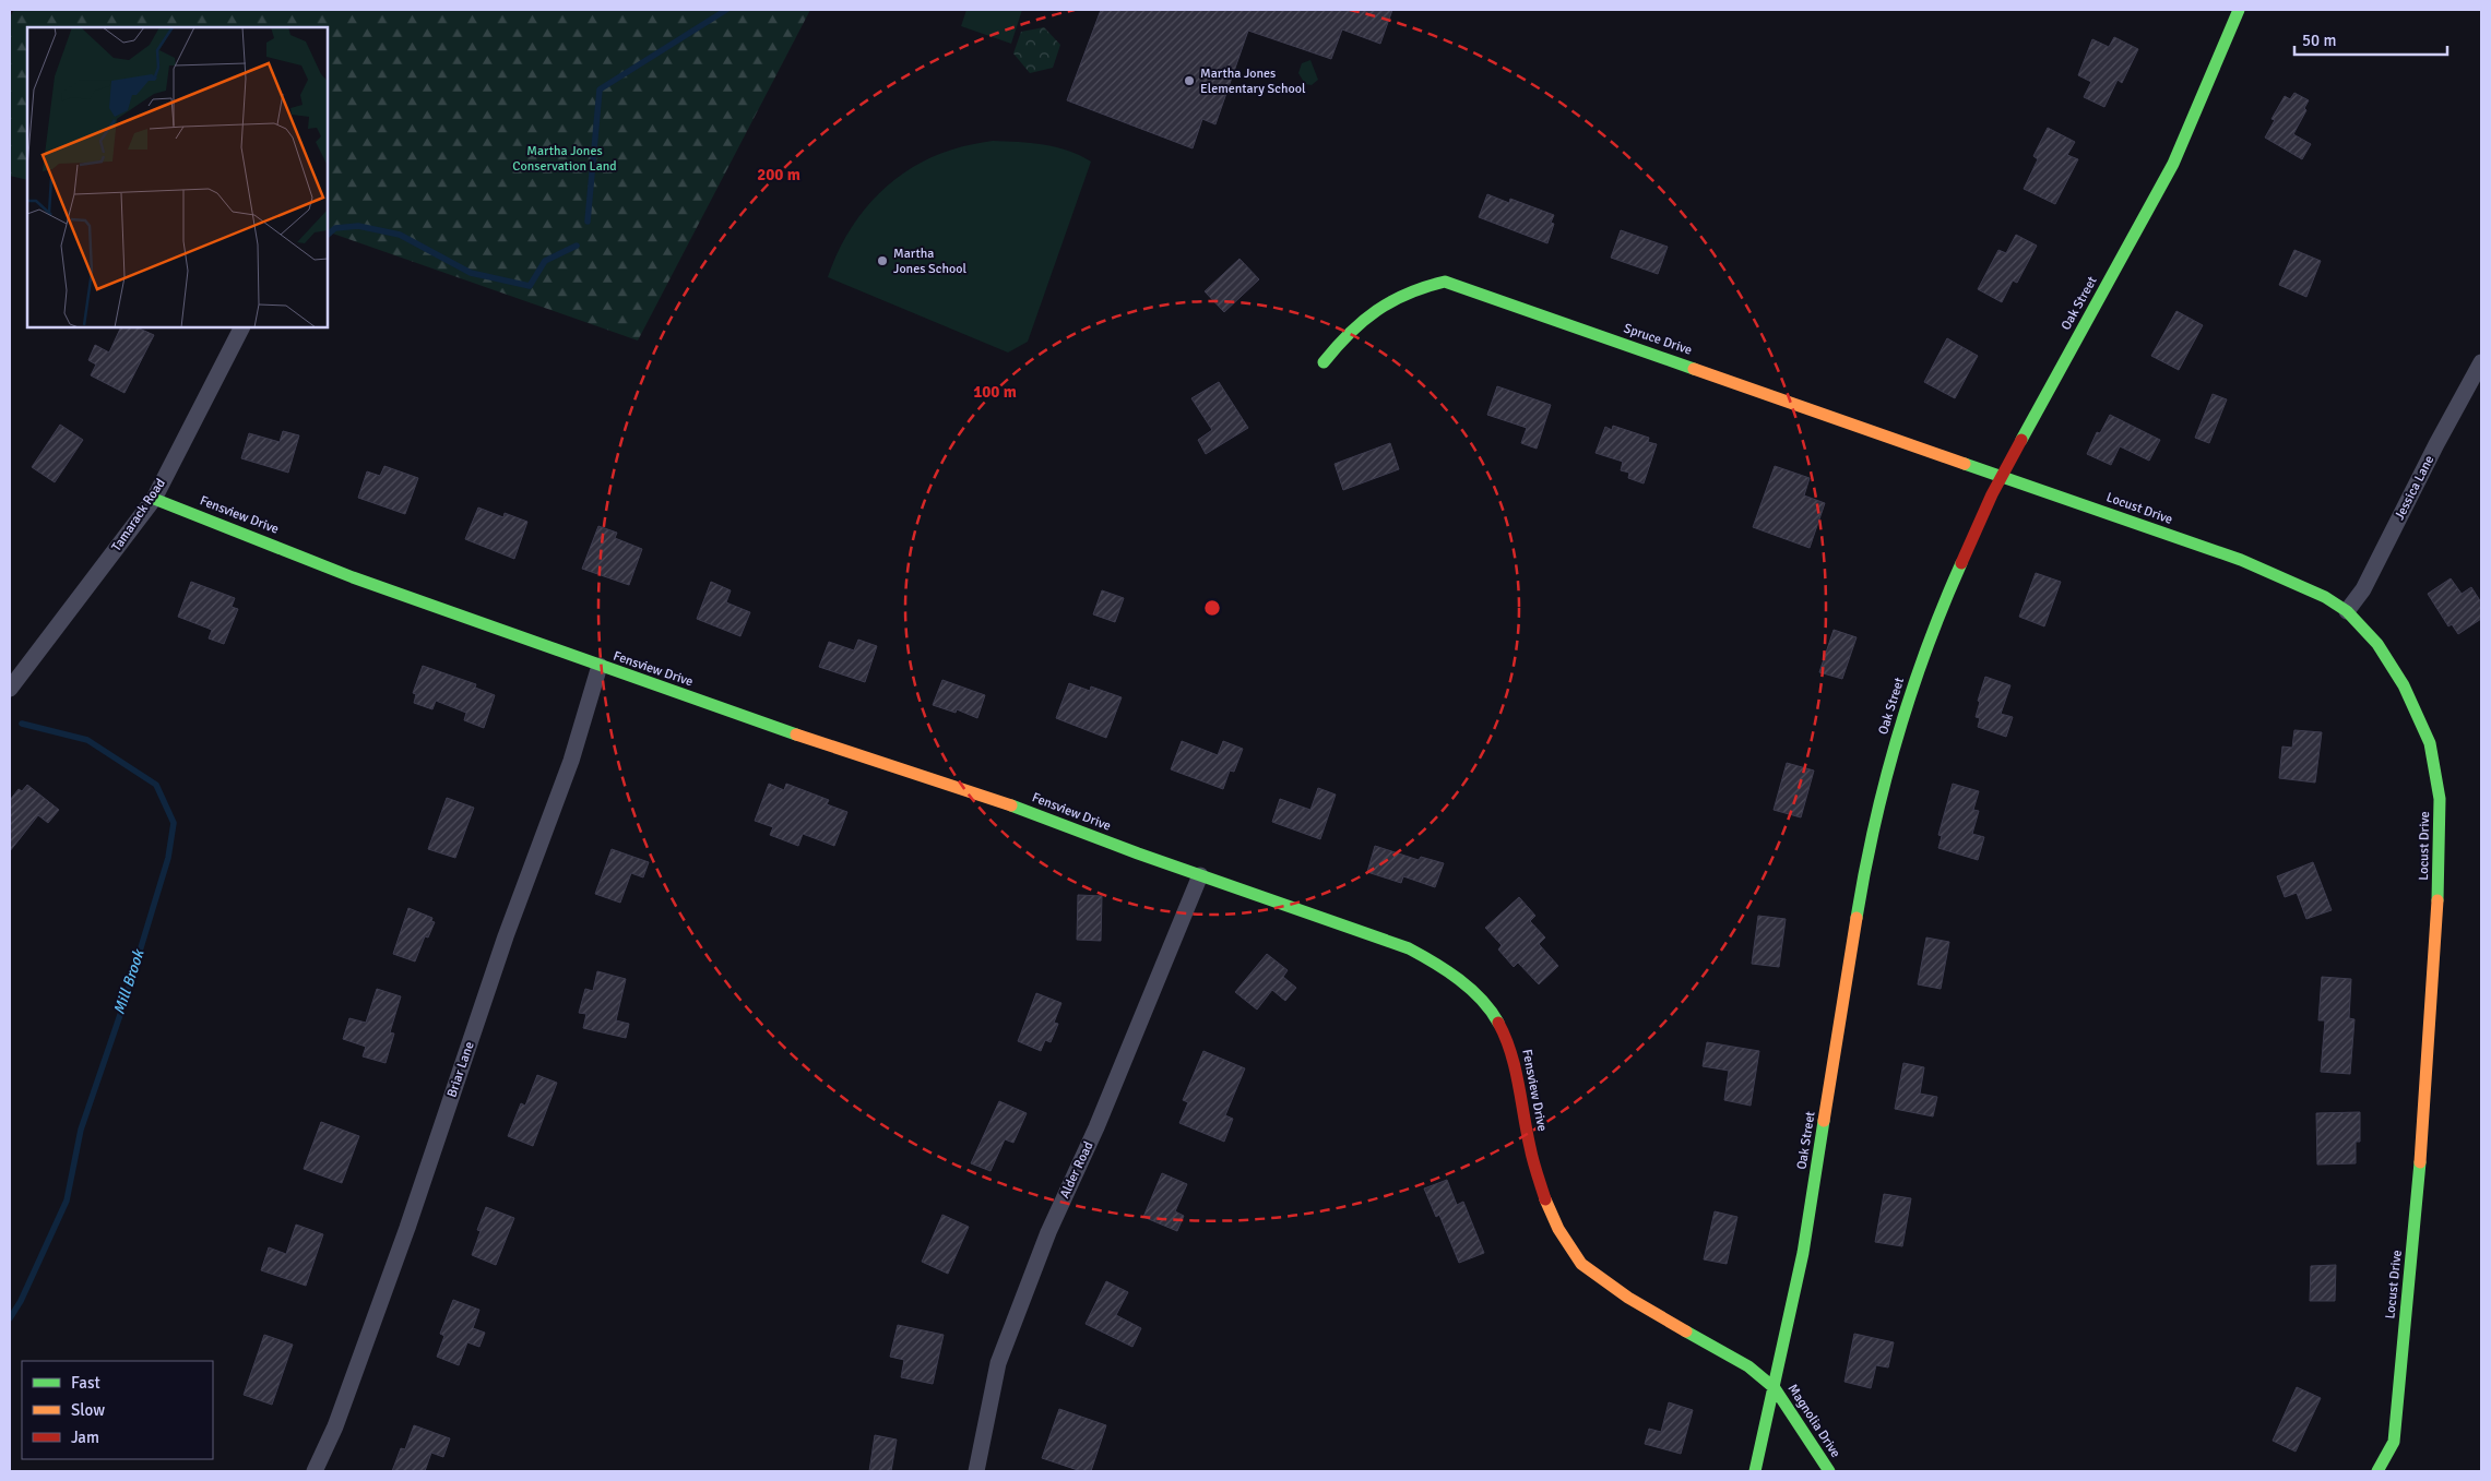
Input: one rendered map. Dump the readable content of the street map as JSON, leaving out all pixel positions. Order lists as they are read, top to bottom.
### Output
{
  "streets": {
    "street": [
      "Oak Street",
      "Spruce Drive",
      "Jessica Lane",
      "Locust Drive",
      "Tamarack Road",
      "Fensview Drive",
      "Briar Lane",
      "Alder Road",
      "Magnolia Drive"
    ]
  },
  "crossings": [
    ["Oak Street", "Spruce Drive"],
    ["Oak Street", "Locust Drive"],
    ["Oak Street", "Fensview Drive"],
    ["Oak Street", "Magnolia Drive"],
    ["Spruce Drive", "Locust Drive"],
    ["Jessica Lane", "Locust Drive"],
    ["Tamarack Road", "Fensview Drive"],
    ["Fensview Drive", "Briar Lane"],
    ["Fensview Drive", "Alder Road"],
    ["Fensview Drive", "Magnolia Drive"]
  ],
  "water": ["Mill Brook"],
  "parks": ["Martha Jones Conservation Land"],
  "places": ["Martha Jones Elementary School", "Martha Jones School"],
  "legend": ["Fast", "Slow", "Jam"],
  "scale_bar": "50 m",
  "rings": ["200 m", "100 m"]
}
